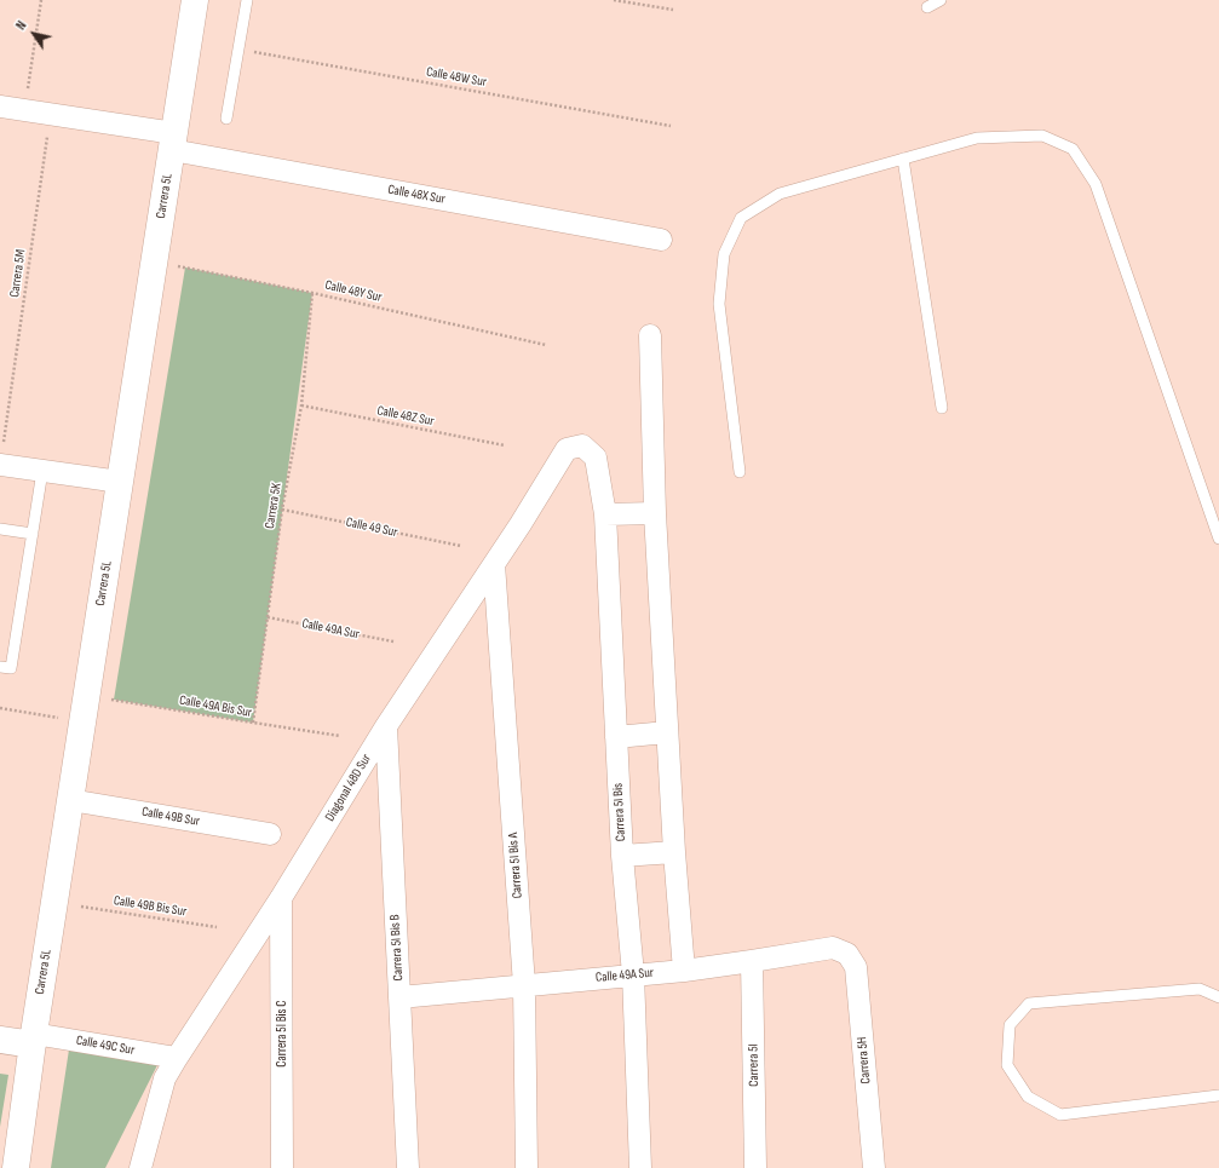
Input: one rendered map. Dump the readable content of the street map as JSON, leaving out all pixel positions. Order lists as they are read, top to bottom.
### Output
{
  "streets": {
    "main road": ["Carrera 5L", "Calle 49C Sur"],
    "street": [
      "Calle 48X Sur",
      "Calle 49A Sur",
      "Diagonal 48D Sur",
      "Carrera 5I Bis",
      "Calle 49B Sur",
      "Carrera 5I Bis A",
      "Carrera 5I Bis B",
      "Carrera 5I Bis C",
      "Carrera 5H",
      "Carrera 5I"
    ],
    "path": [
      "Calle 48W Sur",
      "Carrera 5M",
      "Calle 48Y Sur",
      "Calle 48Z Sur",
      "Carrera 5K",
      "Calle 49 Sur",
      "Calle 49A Bis Sur",
      "Calle 49B Bis Sur"
    ]
  },
  "crossings": [
    ["Calle 48X Sur", "Carrera 5L"],
    ["Calle 48X Sur", "Carrera 5M"],
    ["Carrera 5L", "Calle 48Y Sur"],
    ["Carrera 5L", "Calle 49A Bis Sur"],
    ["Carrera 5L", "Calle 49B Sur"],
    ["Carrera 5L", "Calle 49C Sur"],
    ["Calle 48Y Sur", "Carrera 5K"],
    ["Calle 48Z Sur", "Carrera 5K"],
    ["Carrera 5K", "Calle 49 Sur"],
    ["Carrera 5K", "Calle 49A Sur"],
    ["Carrera 5K", "Calle 49A Bis Sur"],
    ["Calle 49A Sur", "Carrera 5I Bis"],
    ["Calle 49A Sur", "Carrera 5I Bis A"],
    ["Calle 49A Sur", "Carrera 5I Bis B"],
    ["Calle 49A Sur", "Carrera 5H"],
    ["Calle 49A Sur", "Carrera 5I"],
    ["Diagonal 48D Sur", "Carrera 5I Bis"],
    ["Diagonal 48D Sur", "Carrera 5I Bis A"],
    ["Diagonal 48D Sur", "Carrera 5I Bis B"],
    ["Diagonal 48D Sur", "Carrera 5I Bis C"],
    ["Diagonal 48D Sur", "Calle 49C Sur"]
  ],
  "north": "top left"
}
